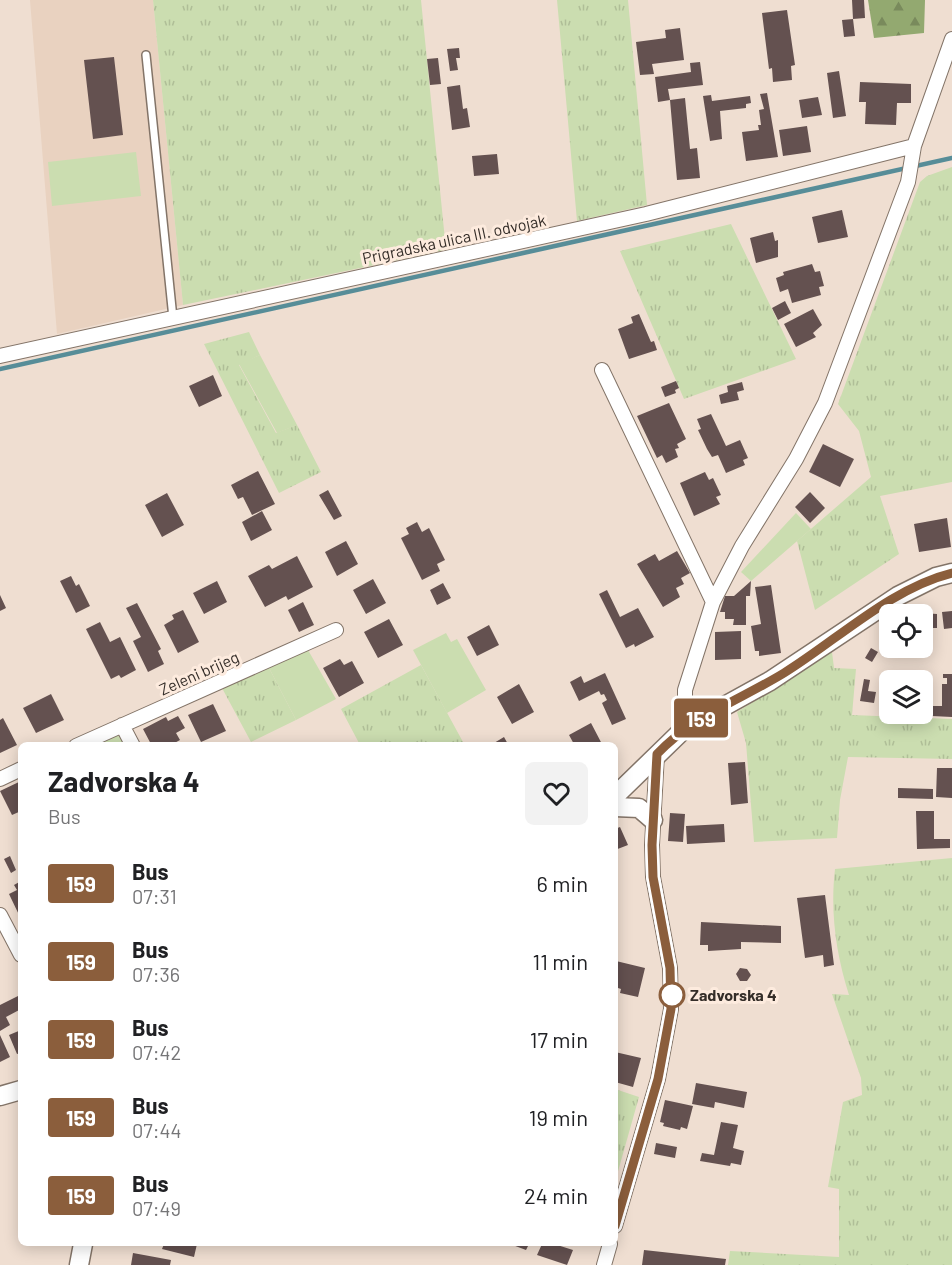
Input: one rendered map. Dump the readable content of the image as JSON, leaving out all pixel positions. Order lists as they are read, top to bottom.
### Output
{
  "streets": {
    "street": ["Prigradska ulica III. odvojak", "Zeleni brijeg"]
  },
  "places": ["Zadvorska 4"],
  "lines": ["bus line 159"],
  "page": {
    "on_map": "159",
    "heading": ["Zadvorska 4", "Bus"],
    "list": [
      {
        "mark": "159",
        "name": "Bus",
        "note": "07:31",
        "value": "6 min"
      },
      {
        "mark": "159",
        "name": "Bus",
        "note": "07:36",
        "value": "11 min"
      },
      {
        "mark": "159",
        "name": "Bus",
        "note": "07:42",
        "value": "17 min"
      },
      {
        "mark": "159",
        "name": "Bus",
        "note": "07:44",
        "value": "19 min"
      },
      {
        "mark": "159",
        "name": "Bus",
        "note": "07:49",
        "value": "24 min"
      }
    ]
  }
}
